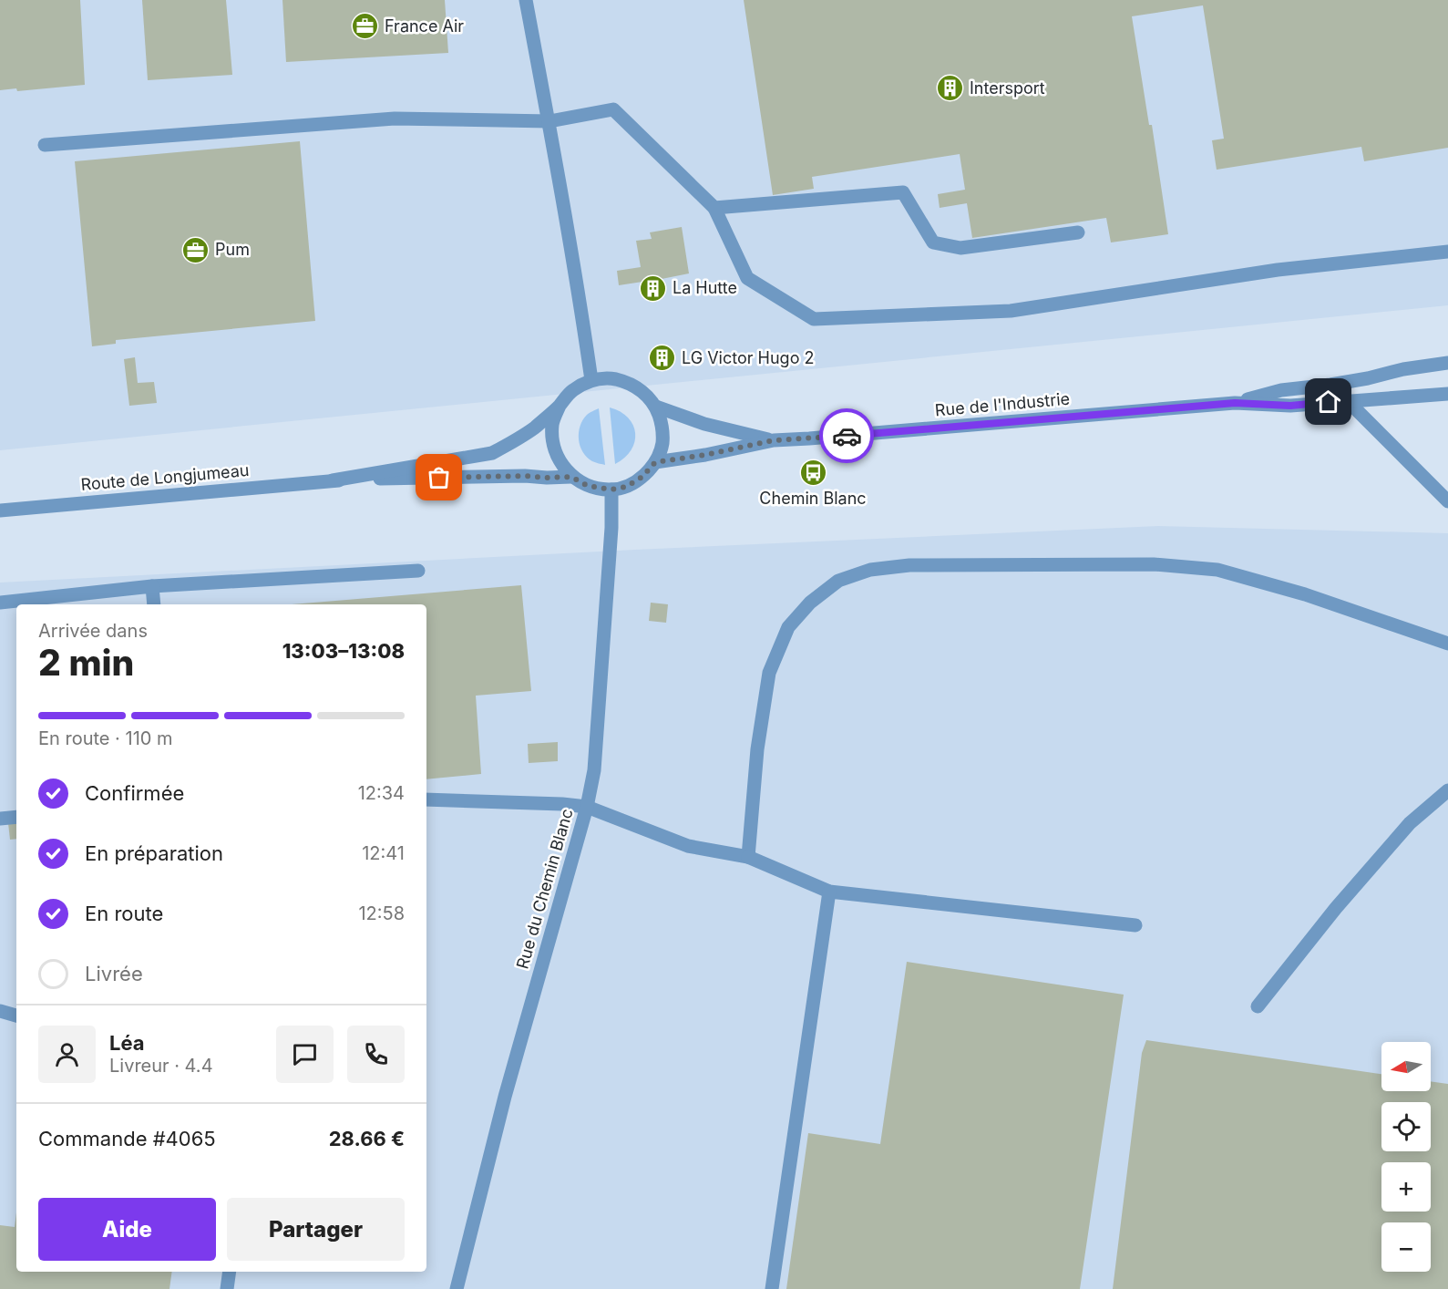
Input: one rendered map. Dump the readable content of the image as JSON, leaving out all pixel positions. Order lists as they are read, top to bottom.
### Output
{
  "streets": {
    "street": ["Rue de l'Industrie", "Route de Longjumeau", "Rue du Chemin Blanc"]
  },
  "crossings": [
    ["Rue de l'Industrie", "Route de Longjumeau"],
    ["Rue de l'Industrie", "Rue du Chemin Blanc"],
    ["Route de Longjumeau", "Rue du Chemin Blanc"]
  ],
  "places": {
    "office": ["France Air", "Pum"],
    "building": ["Intersport", "La Hutte", "LG Victor Hugo 2"],
    "bus stop": ["Chemin Blanc"]
  },
  "north": "left",
  "page": {
    "heading": ["2 min", "Arrivée dans", "13:03–13:08"],
    "panel": [
      "Léa",
      "Livreur · 4.4",
      "Commande #4065",
      "28.66 €"
    ],
    "bar": "En route · 110 m",
    "list": [
      ["Confirmée", "12:34"],
      ["En préparation", "12:41"],
      ["En route", "12:58"],
      "Livrée"
    ],
    "map_buttons": ["+", "−"],
    "buttons": ["Aide", "Partager"]
  }
}
